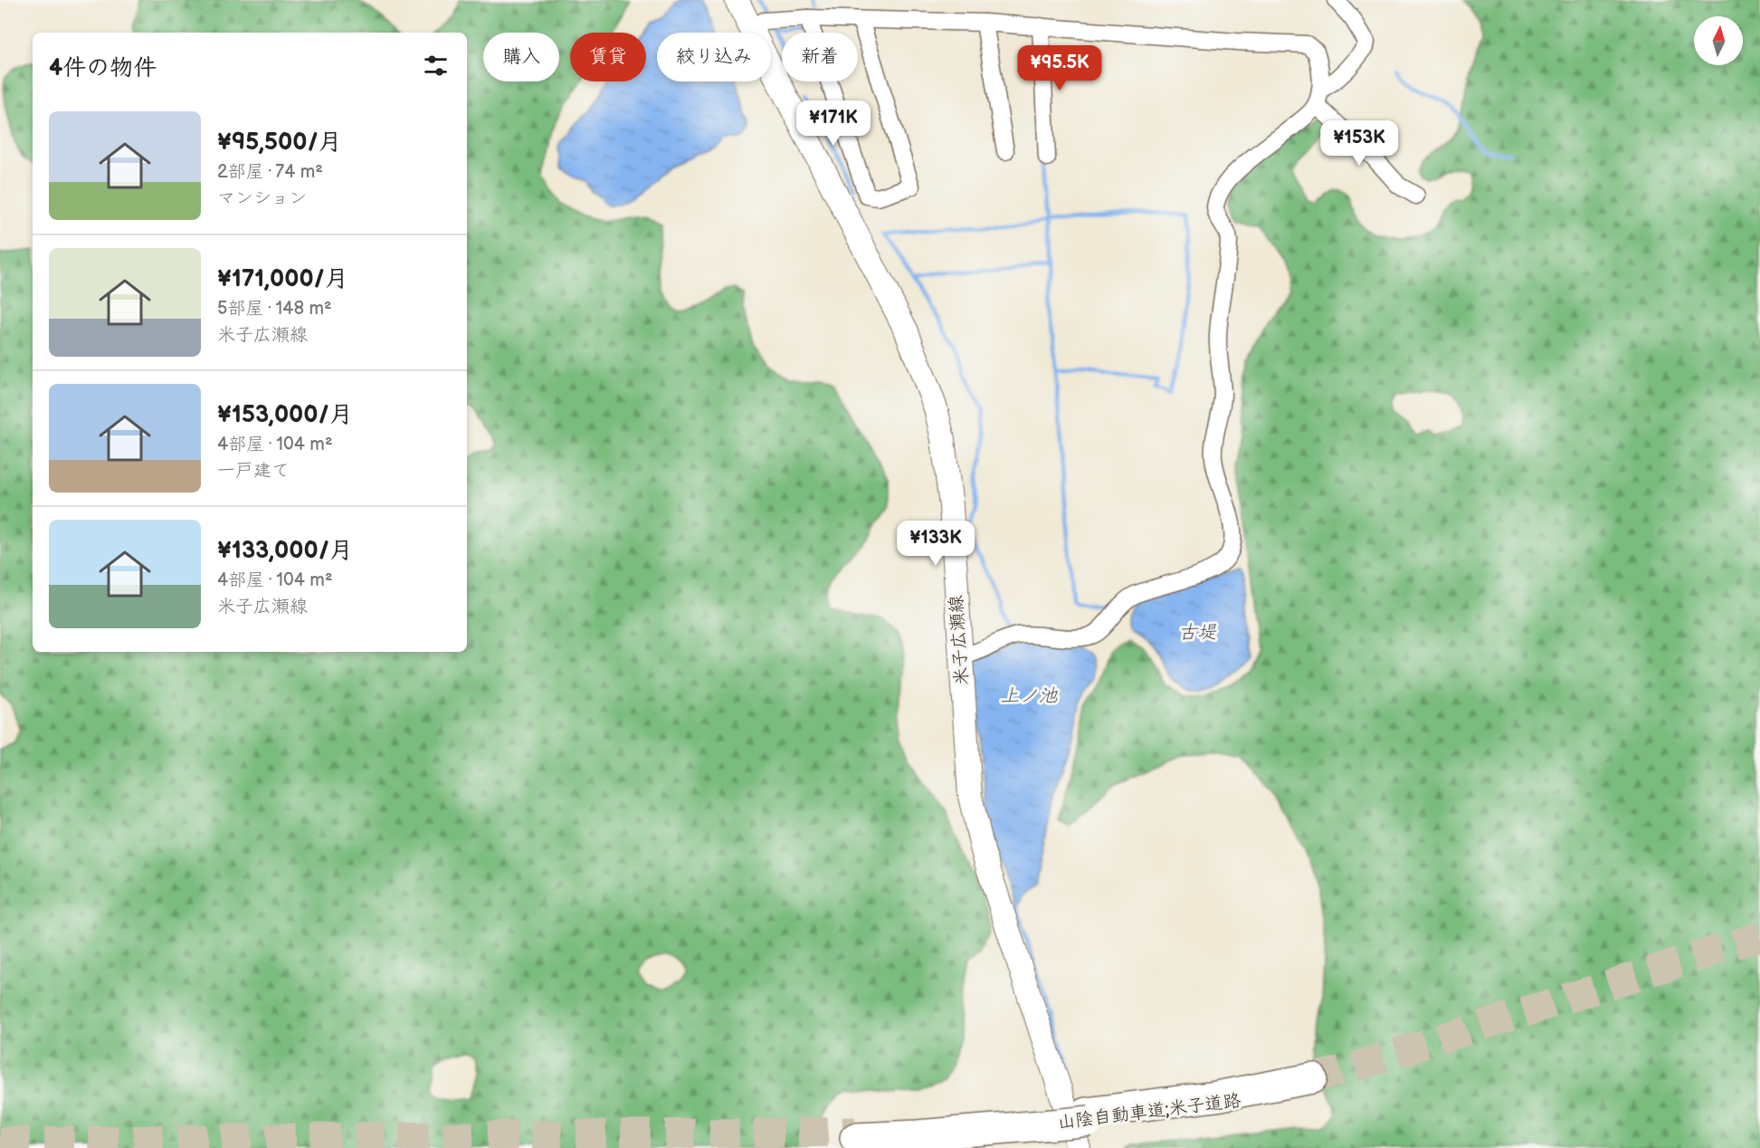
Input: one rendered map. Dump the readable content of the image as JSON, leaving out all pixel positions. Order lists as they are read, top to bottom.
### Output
{
  "streets": {
    "highway": ["山陰自動車道;米子道路"],
    "main road": ["米子広瀬線"]
  },
  "water": ["古堤", "上ノ池"],
  "north": "top",
  "page": {
    "chip": [
      "購入",
      "賃貸",
      "絞り込み",
      "新着"
    ],
    "heading": "4件の物件",
    "price": [
      "¥95.5K",
      "¥171K",
      "¥153K",
      "¥133K"
    ],
    "list": [
      {
        "name": "¥95,500/月",
        "note": "2部屋 · 74 m² · マンション"
      },
      {
        "name": "¥171,000/月",
        "note": "5部屋 · 148 m² · 米子広瀬線"
      },
      {
        "name": "¥153,000/月",
        "note": "4部屋 · 104 m² · 一戸建て"
      },
      {
        "name": "¥133,000/月",
        "note": "4部屋 · 104 m² · 米子広瀬線"
      }
    ]
  }
}
